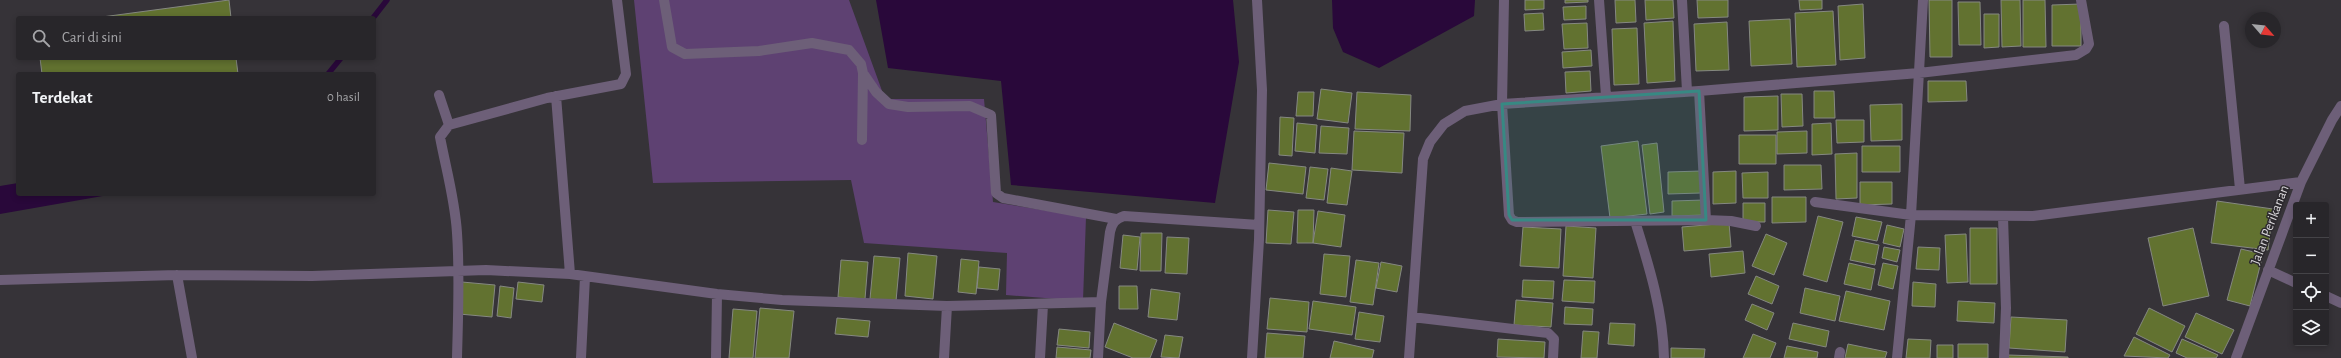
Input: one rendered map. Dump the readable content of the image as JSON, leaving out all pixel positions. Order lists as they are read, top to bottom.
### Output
{
  "streets": {
    "street": ["Jalan Perikanan"]
  },
  "north": "bottom right",
  "page": {
    "search": "Cari di sini",
    "heading": ["Terdekat", "0 hasil"],
    "map_buttons": ["+", "−"]
  }
}
